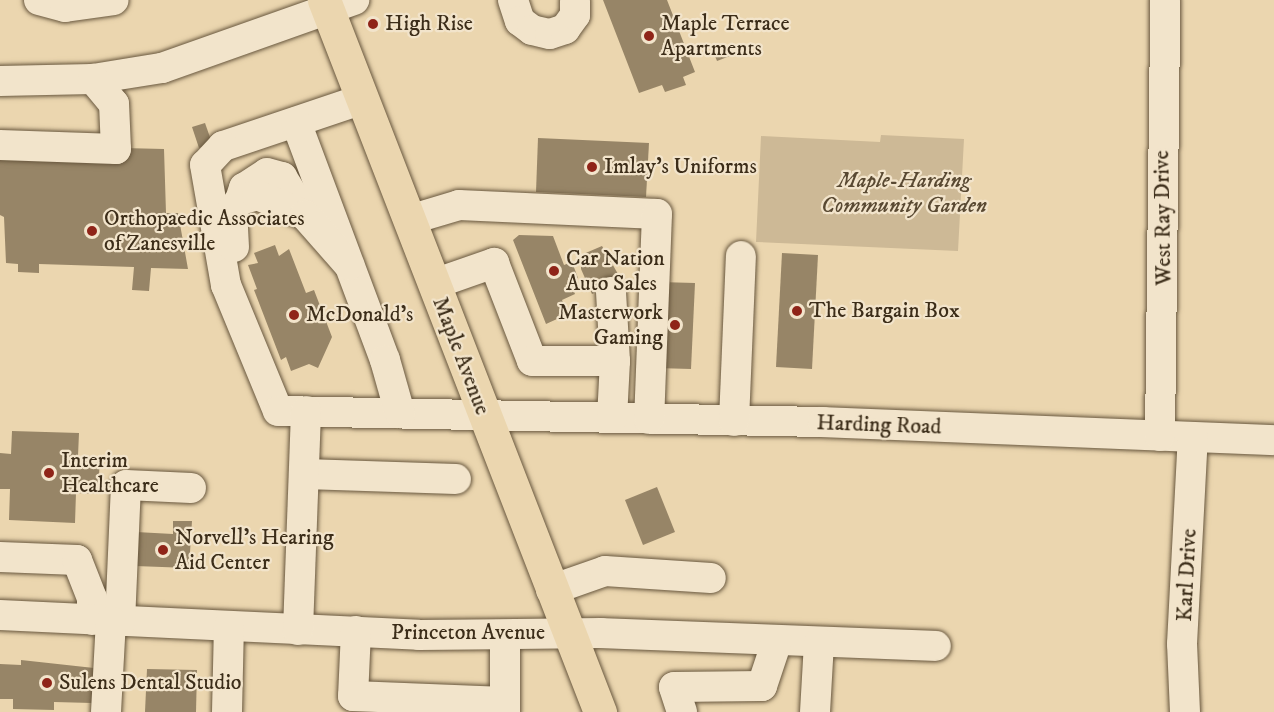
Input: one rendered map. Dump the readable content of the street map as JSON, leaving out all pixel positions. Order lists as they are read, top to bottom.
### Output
{
  "streets": {
    "main road": ["Maple Avenue"],
    "street": [
      "West Ray Drive",
      "Harding Road",
      "Karl Drive",
      "Princeton Avenue"
    ]
  },
  "crossings": [
    ["West Ray Drive", "Harding Road"],
    ["Maple Avenue", "Harding Road"],
    ["Maple Avenue", "Princeton Avenue"],
    ["Harding Road", "Karl Drive"]
  ],
  "parks": ["Maple-Harding Community Garden"],
  "places": [
    "High Rise",
    "Maple Terrace Apartments",
    "Imlay's Uniforms",
    "Orthopaedic Associates of Zanesville",
    "Car Nation Auto Sales",
    "The Bargain Box",
    "McDonald's",
    "Masterwork Gaming",
    "Interim Healthcare",
    "Norvell's Hearing Aid Center",
    "Sulens Dental Studio"
  ]
}
